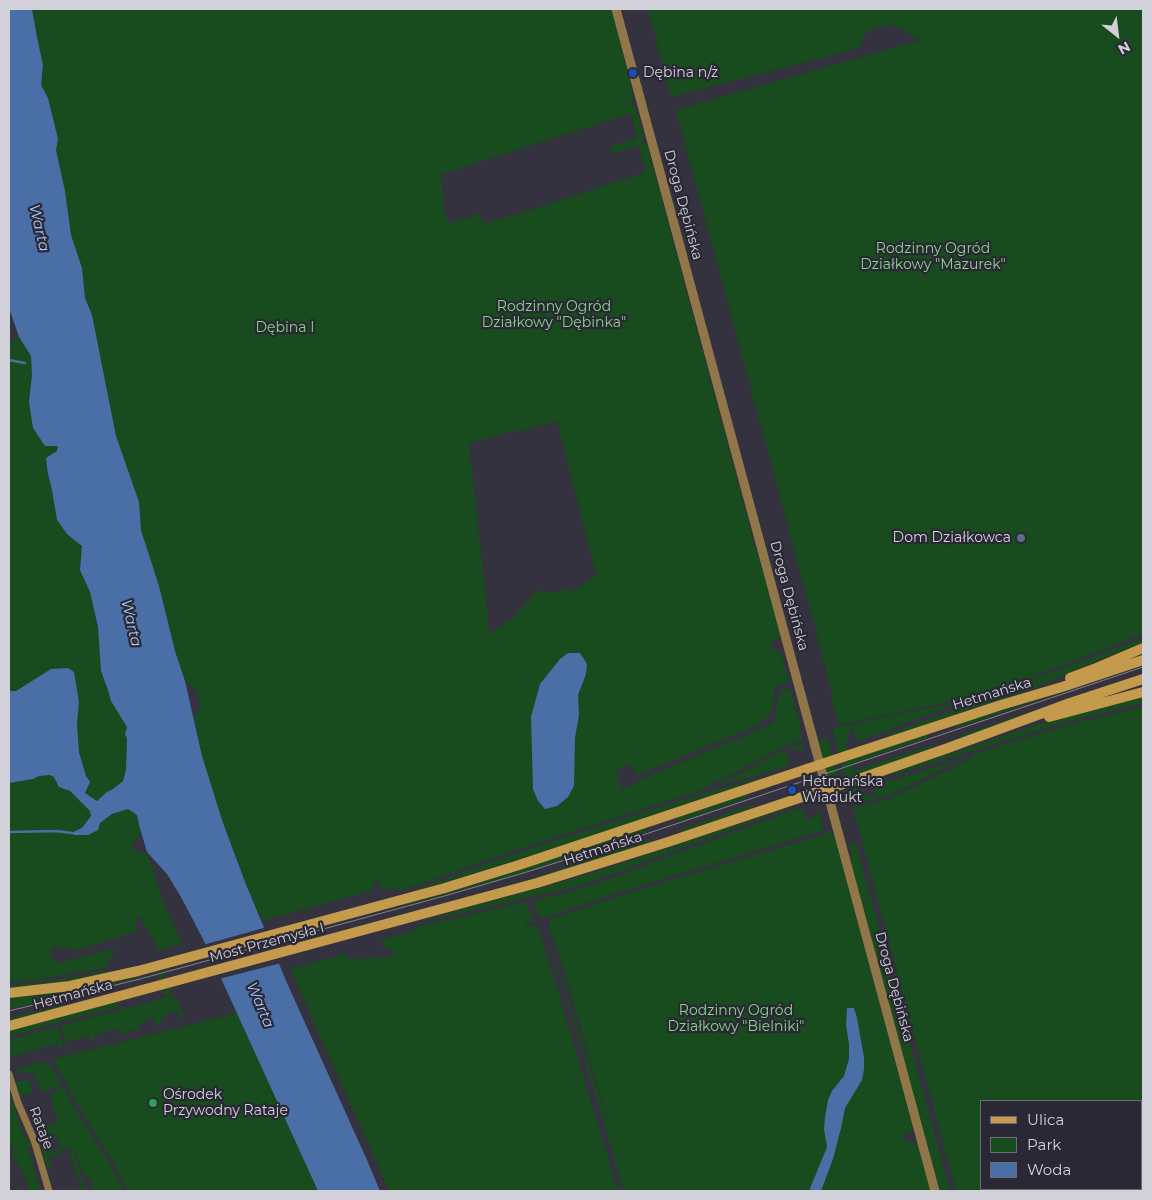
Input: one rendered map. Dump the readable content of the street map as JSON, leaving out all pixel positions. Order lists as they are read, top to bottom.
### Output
{
  "streets": {
    "main road": ["Hetmańska", "Most Przemysła I"],
    "street": ["Droga Dębińska", "Rataje"]
  },
  "crossings": [
    ["Hetmańska", "Most Przemysła I"]
  ],
  "water": ["Warta"],
  "parks": [
    "Rodzinny Ogród Działkowy \"Mazurek\"",
    "Rodzinny Ogród Działkowy \"Dębinka\"",
    "Dębina I",
    "Rodzinny Ogród Działkowy \"Bielniki\""
  ],
  "places": [
    "Dębina n/ż",
    "Dom Działkowca",
    "Hetmańska Wiadukt",
    "Ośrodek Przywodny Rataje"
  ],
  "legend": ["Ulica", "Park", "Woda"],
  "north": "bottom right"
}
